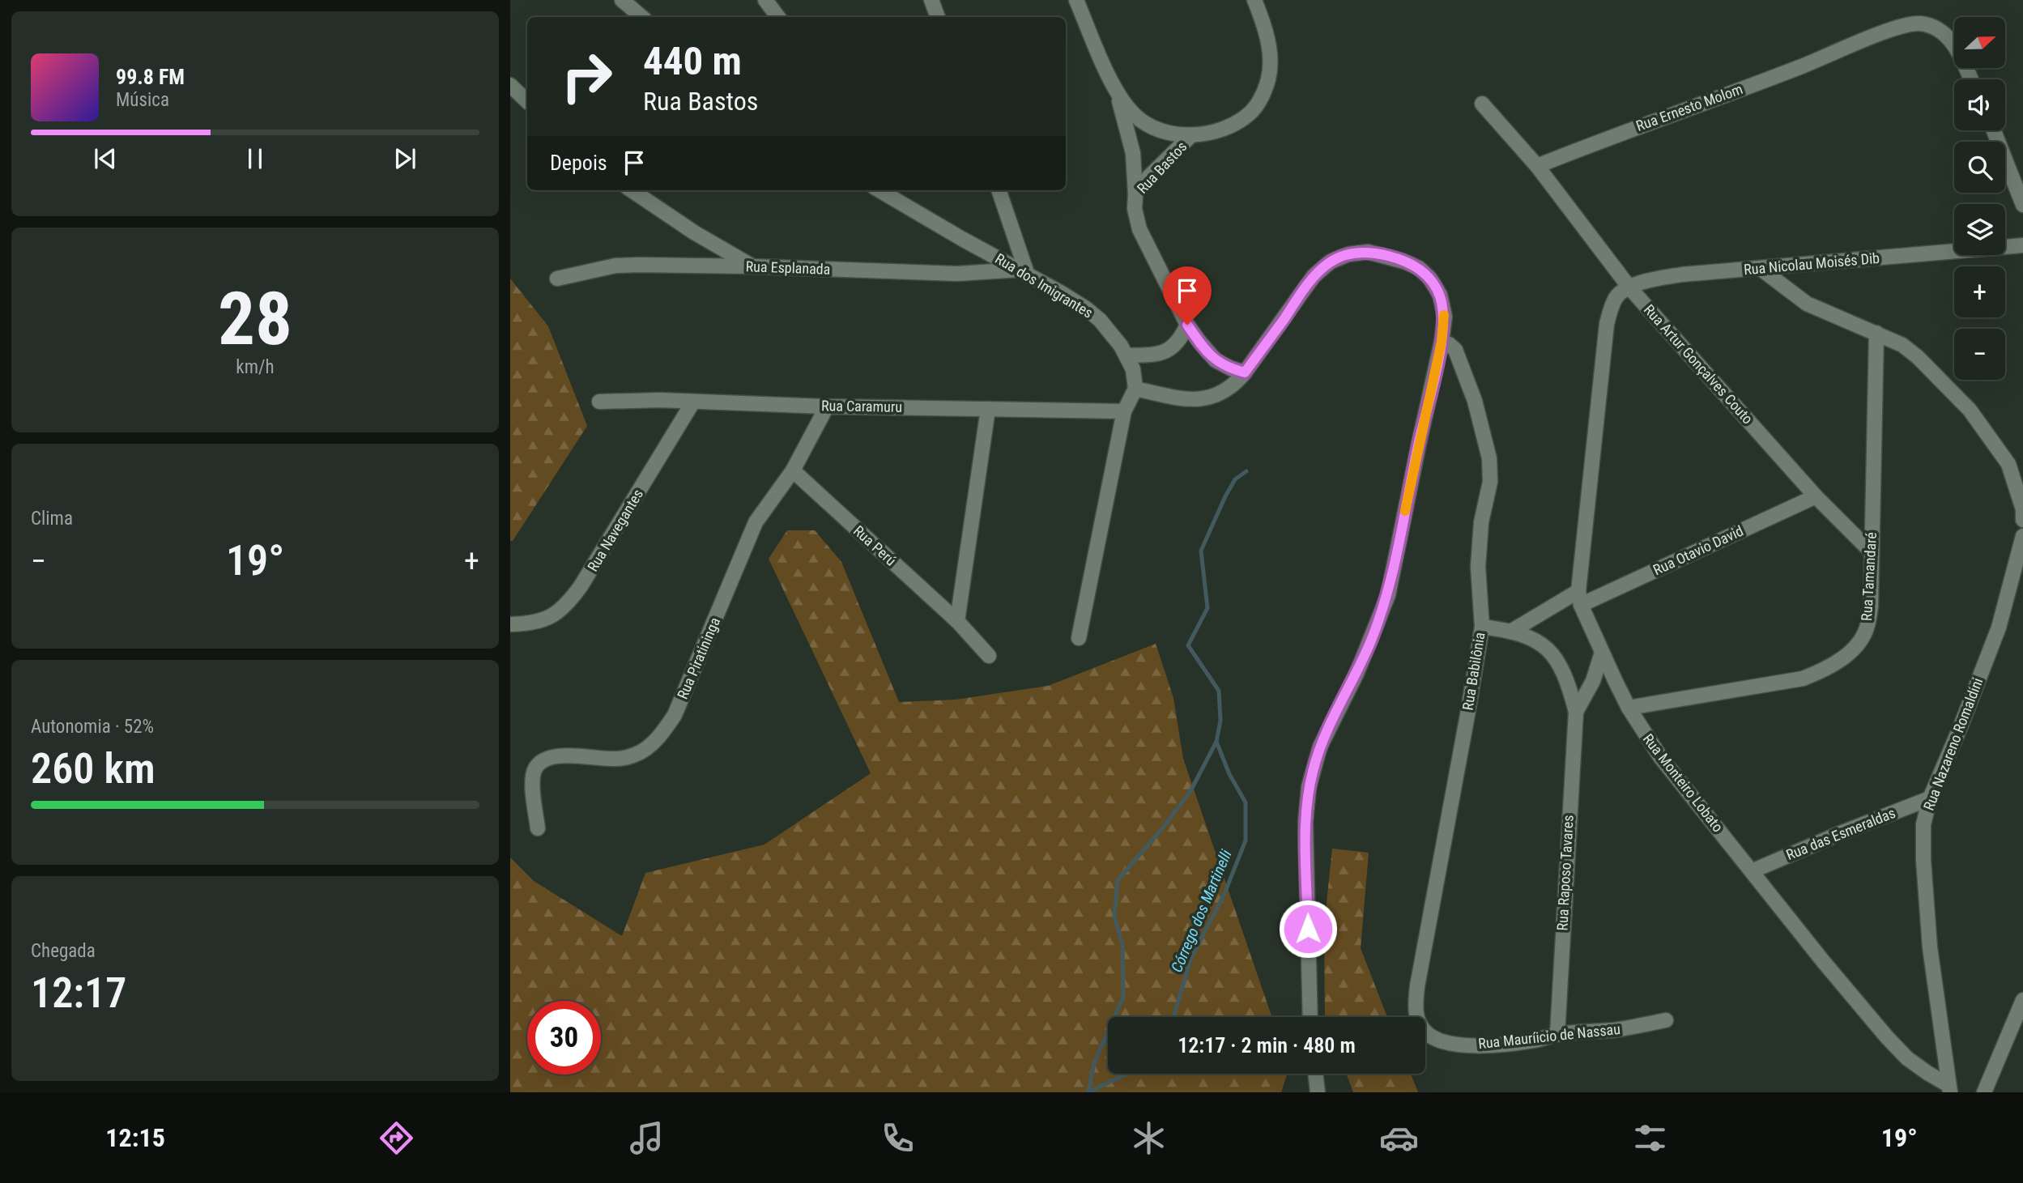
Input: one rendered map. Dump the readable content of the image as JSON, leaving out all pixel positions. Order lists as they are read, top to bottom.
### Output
{
  "streets": {
    "street": [
      "Rua Ernesto Molom",
      "Rua Bastos",
      "Rua Nicolau Moisés Dib",
      "Rua Esplanada",
      "Rua dos Imigrantes",
      "Rua Artur Gonçalves Couto",
      "Rua Caramuru",
      "Rua Navegantes",
      "Rua Perú",
      "Rua Otavio David",
      "Rua Tamandaré",
      "Rua Piratininga",
      "Rua Babilônia",
      "Rua Nazareno Romaldini",
      "Rua Monteiro Lobato",
      "Rua das Esmeraldas",
      "Rua Raposo Tavares",
      "Rua Mauríicio de Nassau"
    ]
  },
  "crossings": [
    ["Rua Ernesto Molom", "Rua Artur Gonçalves Couto"],
    ["Rua Nicolau Moisés Dib", "Rua Artur Gonçalves Couto"],
    ["Rua Nicolau Moisés Dib", "Rua Monteiro Lobato"],
    ["Rua Esplanada", "Rua dos Imigrantes"],
    ["Rua Artur Gonçalves Couto", "Rua Otavio David"],
    ["Rua Artur Gonçalves Couto", "Rua Tamandaré"],
    ["Rua Artur Gonçalves Couto", "Rua Monteiro Lobato"],
    ["Rua Caramuru", "Rua Navegantes"],
    ["Rua Caramuru", "Rua Piratininga"],
    ["Rua Perú", "Rua Piratininga"],
    ["Rua Otavio David", "Rua Monteiro Lobato"],
    ["Rua Otavio David", "Rua Raposo Tavares"],
    ["Rua Tamandaré", "Rua Monteiro Lobato"],
    ["Rua Babilônia", "Rua Raposo Tavares"],
    ["Rua Babilônia", "Rua Mauríicio de Nassau"],
    ["Rua Nazareno Romaldini", "Rua Monteiro Lobato"],
    ["Rua Nazareno Romaldini", "Rua das Esmeraldas"],
    ["Rua Monteiro Lobato", "Rua das Esmeraldas"],
    ["Rua Monteiro Lobato", "Rua Raposo Tavares"],
    ["Rua Raposo Tavares", "Rua Mauríicio de Nassau"]
  ],
  "water": ["Córrego dos Martinelli"],
  "north": "right",
  "page": {
    "map_buttons": ["+", "−"],
    "turn": ["440 m", "Rua Bastos"],
    "song": ["99.8 FM", "Música"],
    "then": "Depois",
    "tile": [
      ["28", "km/h"],
      "Clima",
      ["Autonomia · 52%", "260 km"],
      ["Chegada", "12:17"]
    ],
    "heat": ["−", "19°", "+"],
    "limit": "30",
    "trip": "12:17 · 2 min · 480 m",
    "tabs": ["12:15", "19°"]
  }
}
